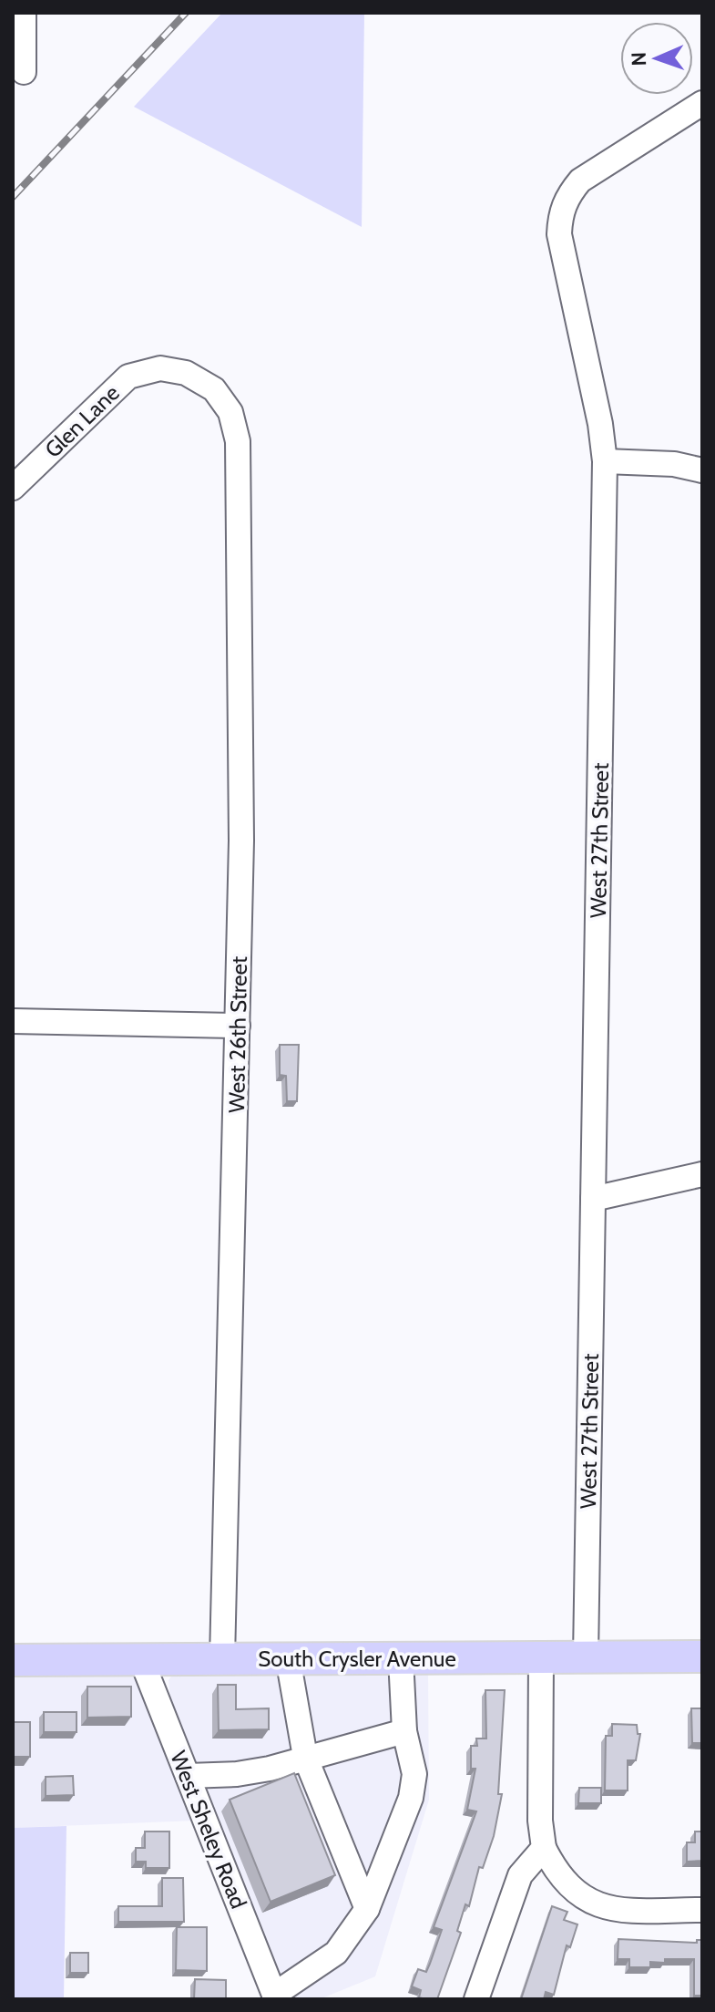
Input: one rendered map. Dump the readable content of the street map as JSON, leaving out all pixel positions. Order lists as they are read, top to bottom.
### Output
{
  "streets": {
    "main road": ["South Crysler Avenue"],
    "street": [
      "Glen Lane",
      "West 27th Street",
      "West 26th Street",
      "West Sheley Road"
    ]
  },
  "crossings": [
    ["Glen Lane", "West 26th Street"],
    ["West 27th Street", "South Crysler Avenue"],
    ["West 26th Street", "South Crysler Avenue"],
    ["South Crysler Avenue", "West Sheley Road"]
  ],
  "north": "left"
}
